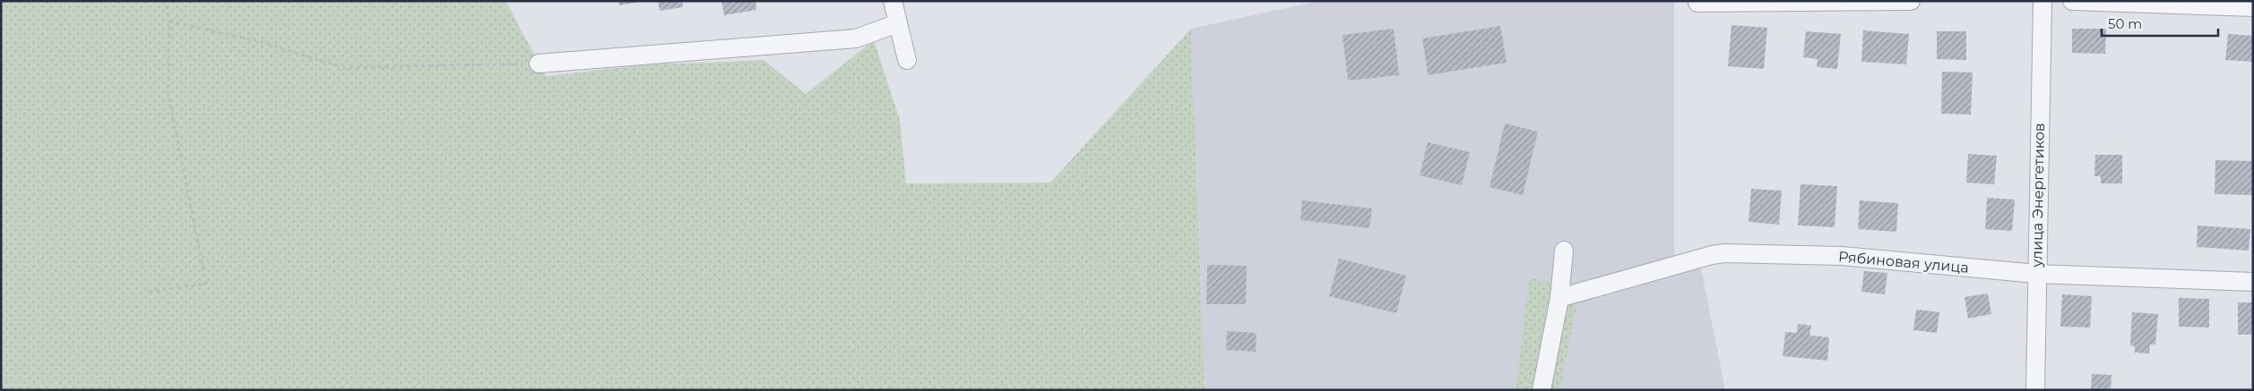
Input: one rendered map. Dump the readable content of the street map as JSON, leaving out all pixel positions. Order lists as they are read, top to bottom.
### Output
{
  "streets": {
    "street": ["улица Энергетиков", "Рябиновая улица"]
  },
  "crossings": [
    ["улица Энергетиков", "Рябиновая улица"]
  ],
  "scale_bar": "50 m"
}
